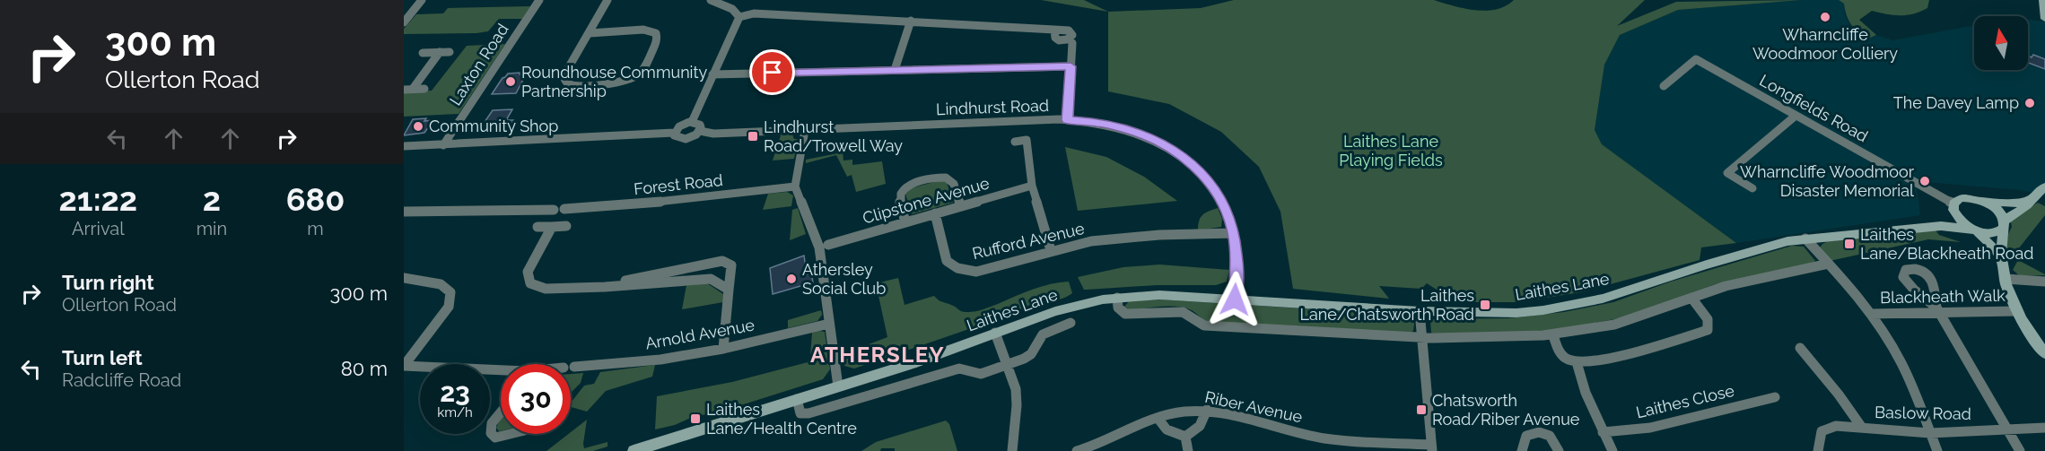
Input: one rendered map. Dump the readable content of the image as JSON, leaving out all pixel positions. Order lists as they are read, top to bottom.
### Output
{
  "streets": {
    "main road": ["Laithes Lane"],
    "street": [
      "Laxton Road",
      "Lindhurst Road",
      "Longfields Road",
      "Forest Road",
      "Clipstone Avenue",
      "Rufford Avenue",
      "Blackheath Walk",
      "Arnold Avenue",
      "Laithes Close",
      "Riber Avenue",
      "Baslow Road"
    ]
  },
  "crossings": [
    ["Laxton Road", "Lindhurst Road"],
    ["Lindhurst Road", "Rufford Avenue"],
    ["Lindhurst Road", "Laithes Lane"],
    ["Clipstone Avenue", "Rufford Avenue"]
  ],
  "districts": ["ATHERSLEY"],
  "parks": ["Laithes Lane Playing Fields"],
  "places": {
    "other": [
      "Wharncliffe Woodmoor Colliery",
      "Roundhouse Community Partnership",
      "The Davey Lamp",
      "Community Shop",
      "Wharncliffe Woodmoor Disaster Memorial",
      "Athersley Social Club"
    ],
    "transit": [
      "Lindhurst Road/Trowell Way",
      "Laithes Lane/Blackheath Road",
      "Laithes Lane/Chatsworth Road",
      "Chatsworth Road/Riber Avenue",
      "Laithes Lane/Health Centre"
    ]
  },
  "north": "top",
  "page": {
    "turn": ["300 m", "Ollerton Road"],
    "eta": [
      "21:22",
      "Arrival",
      "2",
      "min",
      "680",
      "m"
    ],
    "list": [
      {
        "name": "Turn right",
        "note": "Ollerton Road",
        "value": "300 m"
      },
      {
        "name": "Turn left",
        "note": "Radcliffe Road",
        "value": "80 m"
      }
    ],
    "speed": "23 km/h",
    "limit": "30"
  }
}
